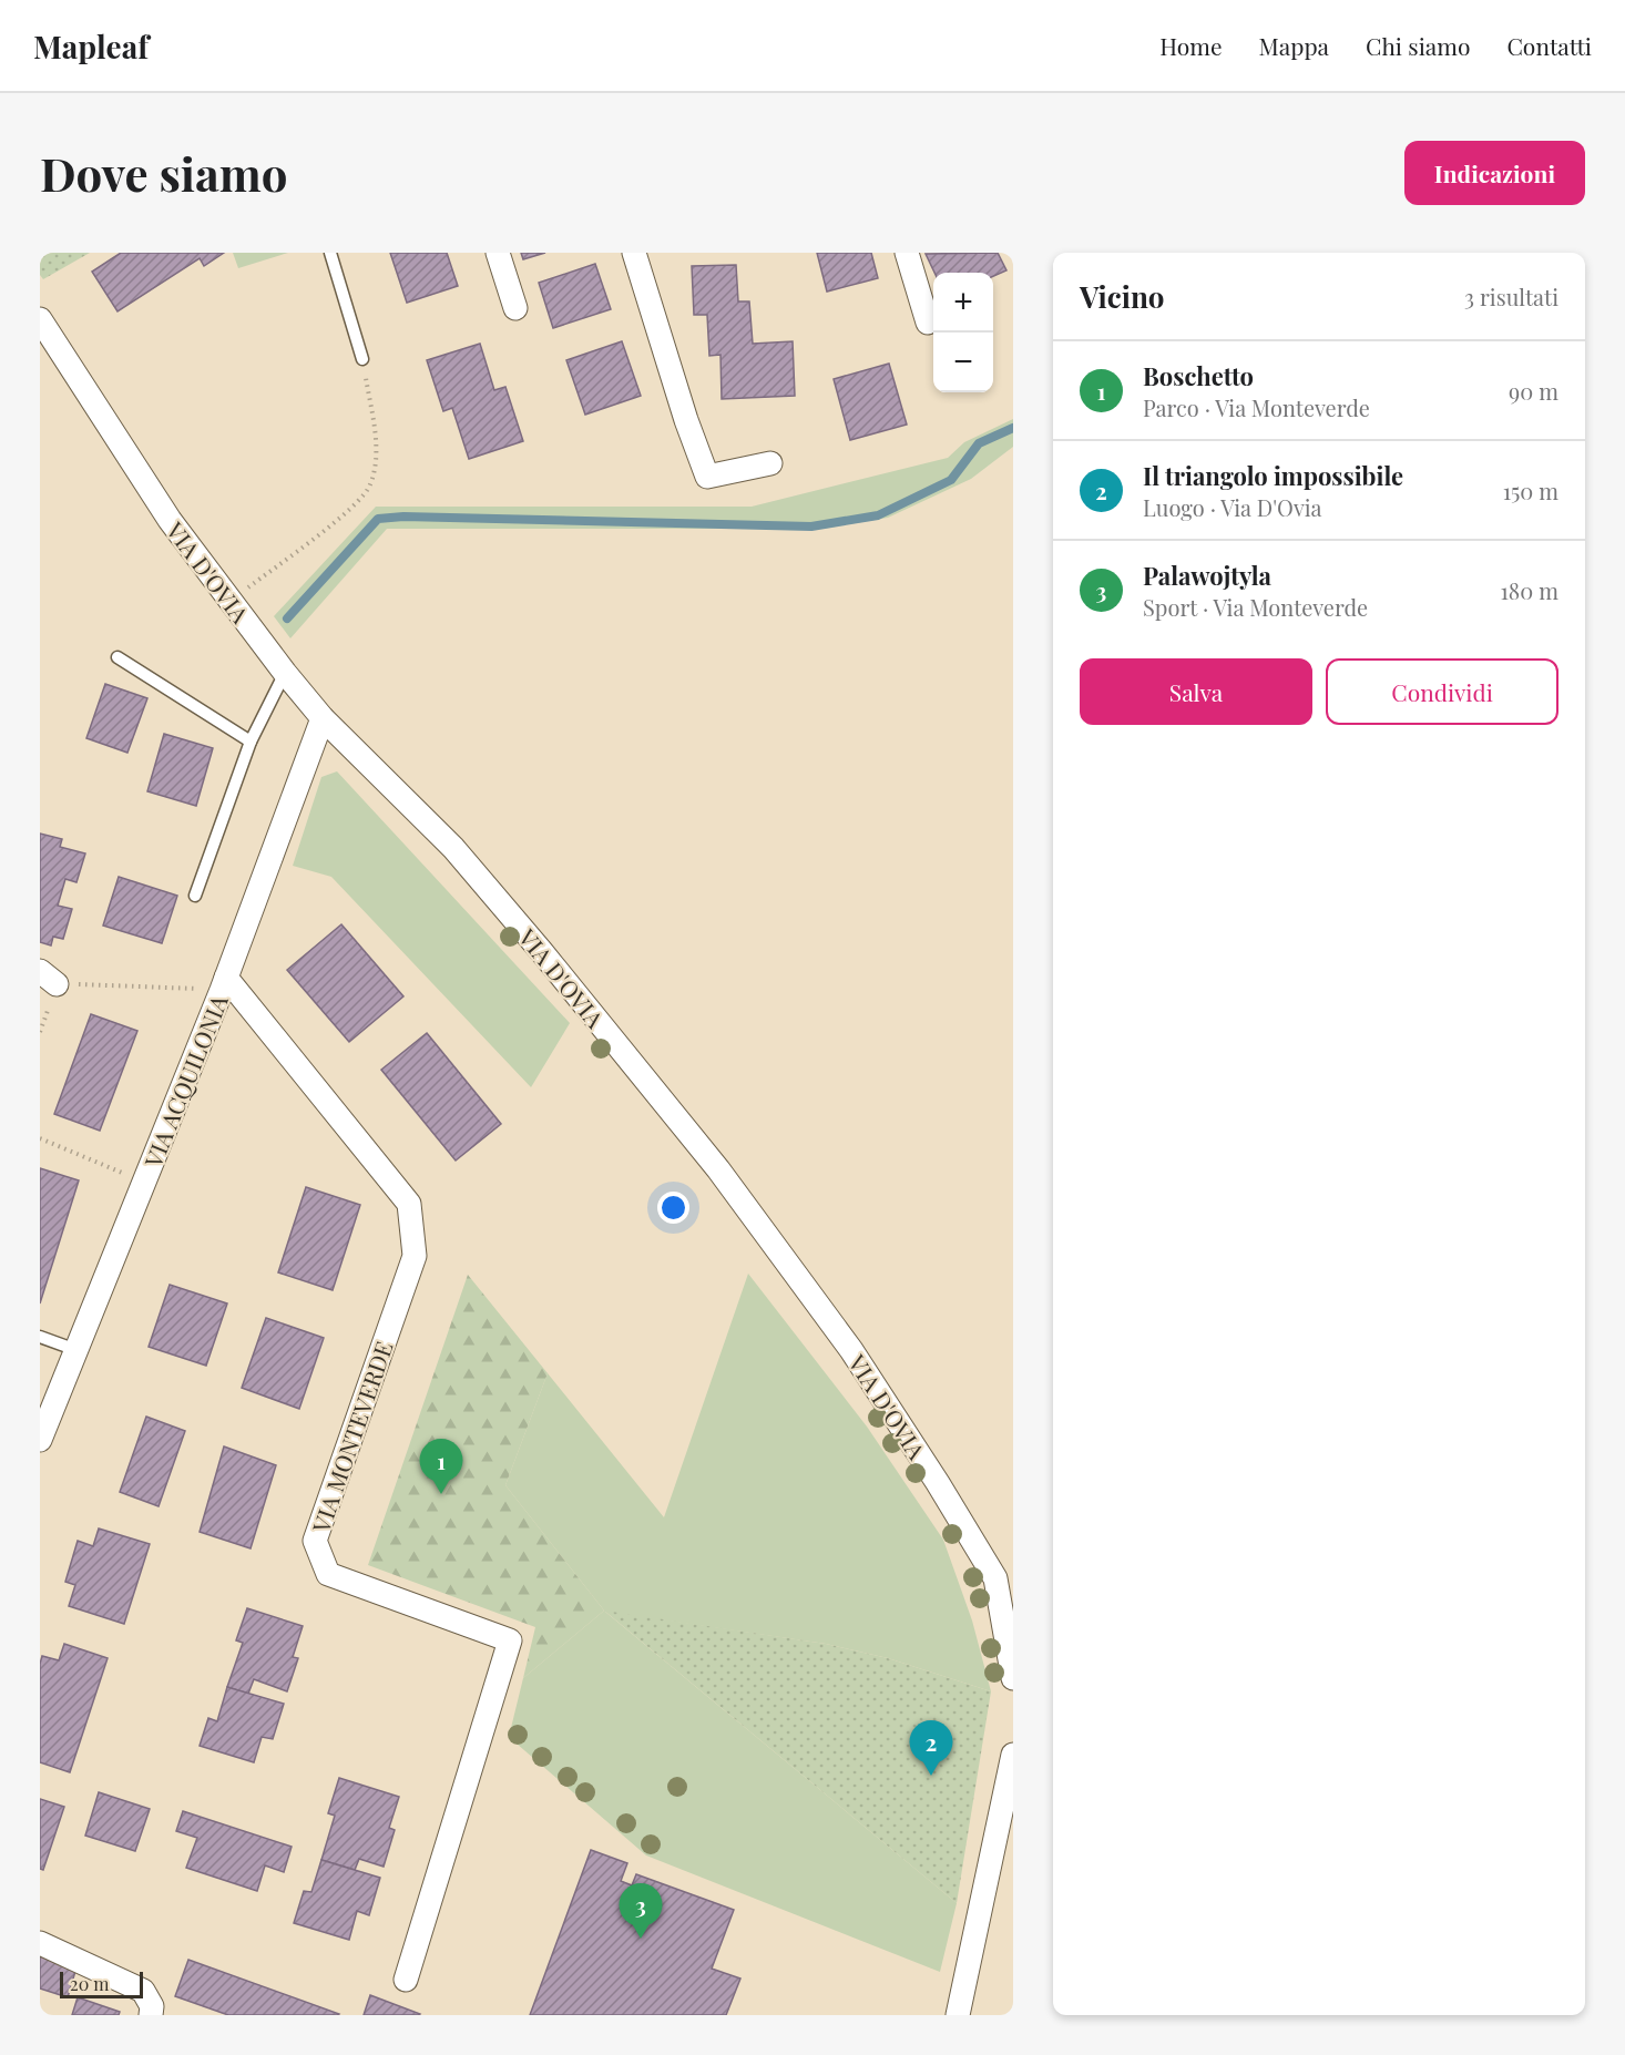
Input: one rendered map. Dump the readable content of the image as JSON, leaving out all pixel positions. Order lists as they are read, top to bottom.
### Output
{
  "streets": {
    "street": ["VIA D'OVIA", "VIA ACQUILONIA", "VIA MONTEVERDE"]
  },
  "crossings": [
    ["VIA D'OVIA", "VIA ACQUILONIA"],
    ["VIA ACQUILONIA", "VIA MONTEVERDE"]
  ],
  "scale_bar": "20 m",
  "page": {
    "header": "Mapleaf",
    "nav": [
      "Home",
      "Mappa",
      "Chi siamo",
      "Contatti"
    ],
    "buttons": [
      "Indicazioni",
      ["Salva", "Condividi"]
    ],
    "title": "Dove siamo",
    "heading": ["Vicino", "3 risultati"],
    "map_buttons": ["+", "−"],
    "list": [
      {
        "mark": "1",
        "name": "Boschetto",
        "note": "Parco · Via Monteverde",
        "value": "90 m"
      },
      {
        "mark": "2",
        "name": "Il triangolo impossibile",
        "note": "Luogo · Via D'Ovia",
        "value": "150 m"
      },
      {
        "mark": "3",
        "name": "Palawojtyla",
        "note": "Sport · Via Monteverde",
        "value": "180 m"
      }
    ],
    "pins": ["1", "2", "3"],
    "scale": "20 m"
  }
}
